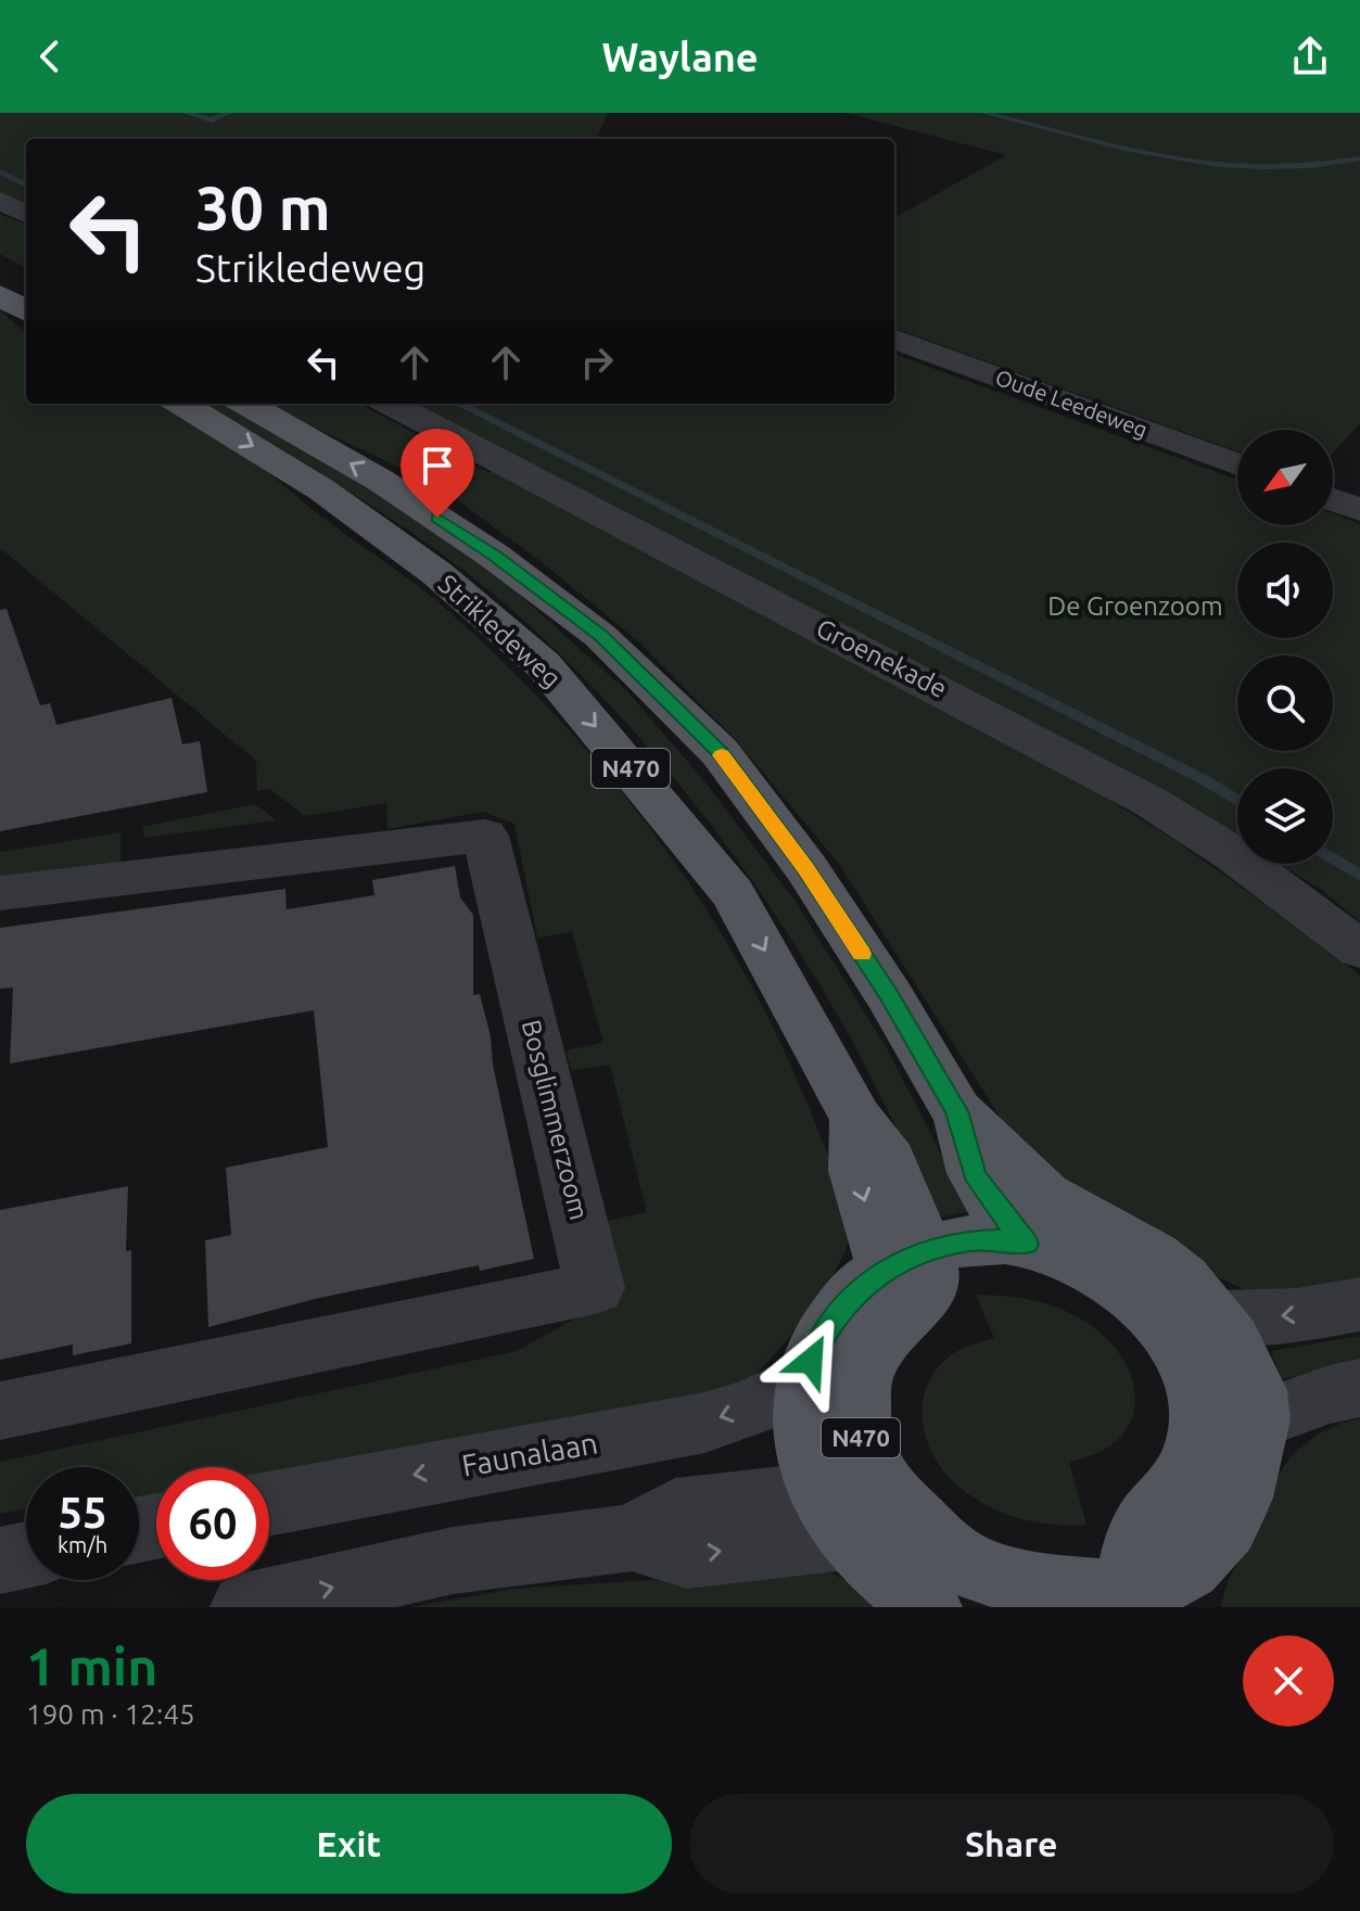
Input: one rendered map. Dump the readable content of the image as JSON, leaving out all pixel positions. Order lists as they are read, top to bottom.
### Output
{
  "streets": {
    "main road": ["Strikledeweg", "N470"],
    "street": [
      "Oude Leedeweg",
      "Groenekade",
      "Bosglimmerzoom",
      "Faunalaan"
    ]
  },
  "crossings": [
    ["Strikledeweg", "N470"],
    ["N470", "Faunalaan"]
  ],
  "parks": ["De Groenzoom"],
  "north": "bottom left",
  "page": {
    "header": "Waylane",
    "turn": ["30 m", "Strikledeweg"],
    "speed": "55 km/h",
    "limit": "60",
    "heading": ["1 min", "190 m · 12:45"],
    "buttons": ["Exit", "Share"]
  }
}
